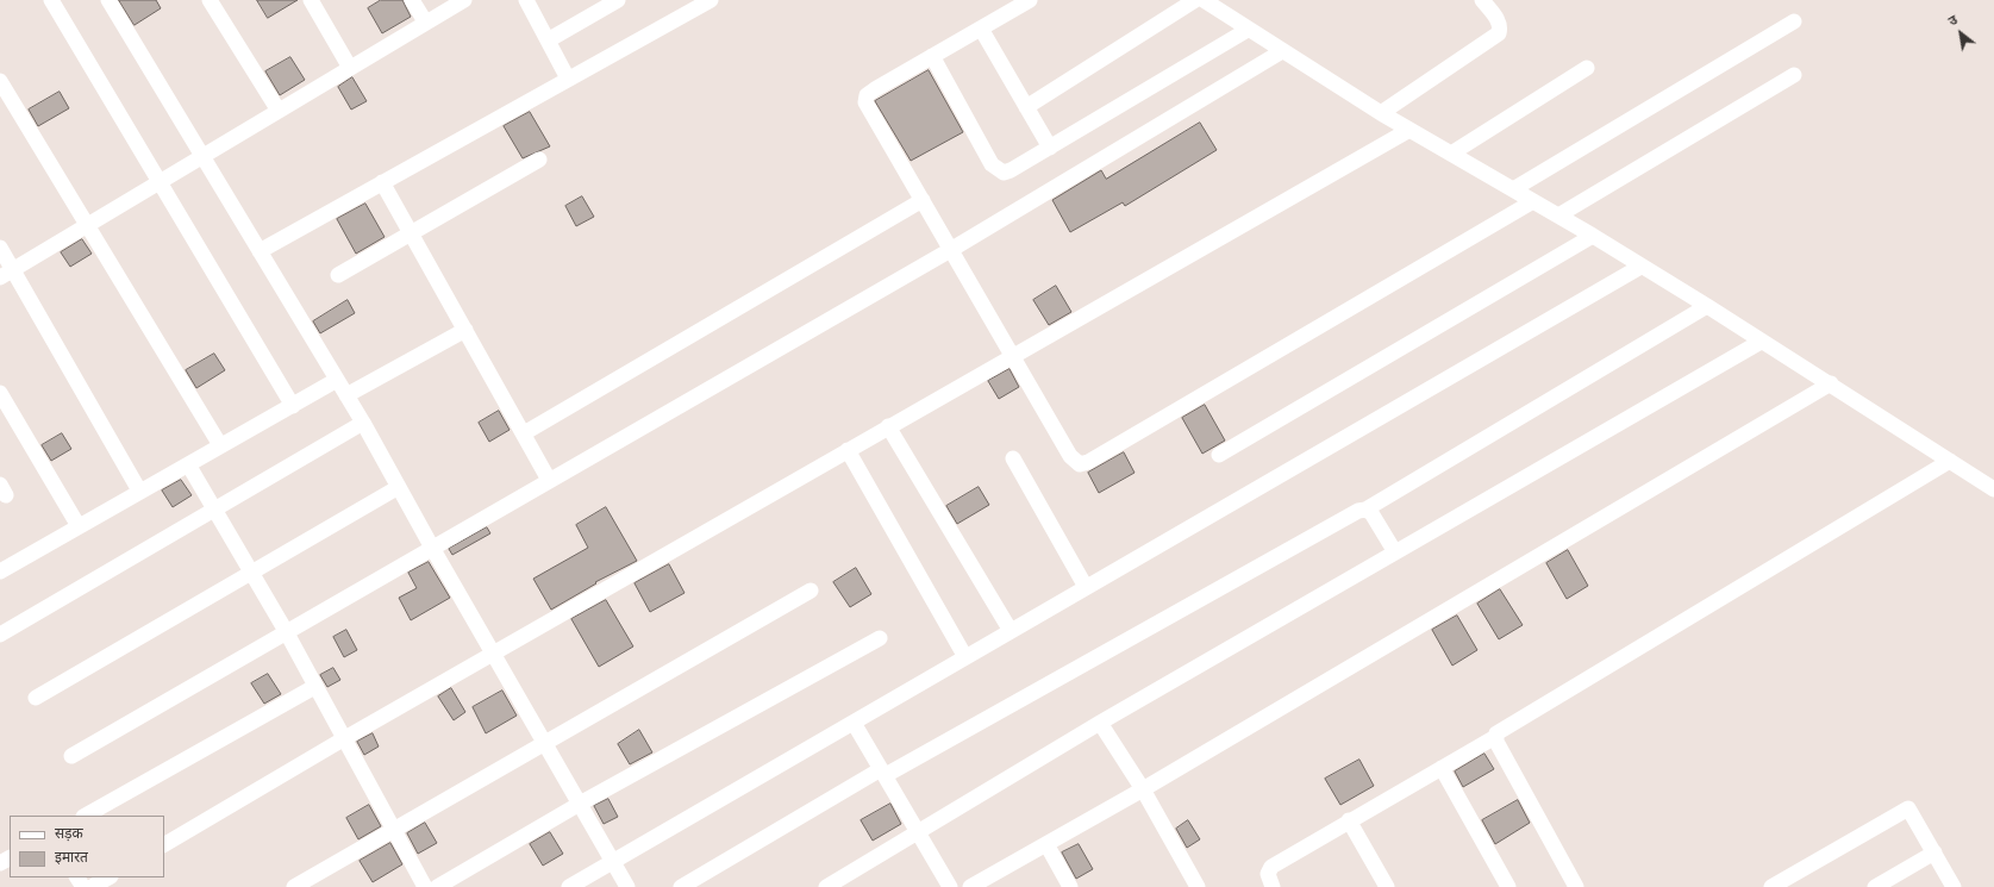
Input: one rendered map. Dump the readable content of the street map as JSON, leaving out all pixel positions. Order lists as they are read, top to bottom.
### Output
{
  "legend": ["सड़क", "इमारत"],
  "north": "top left"
}
